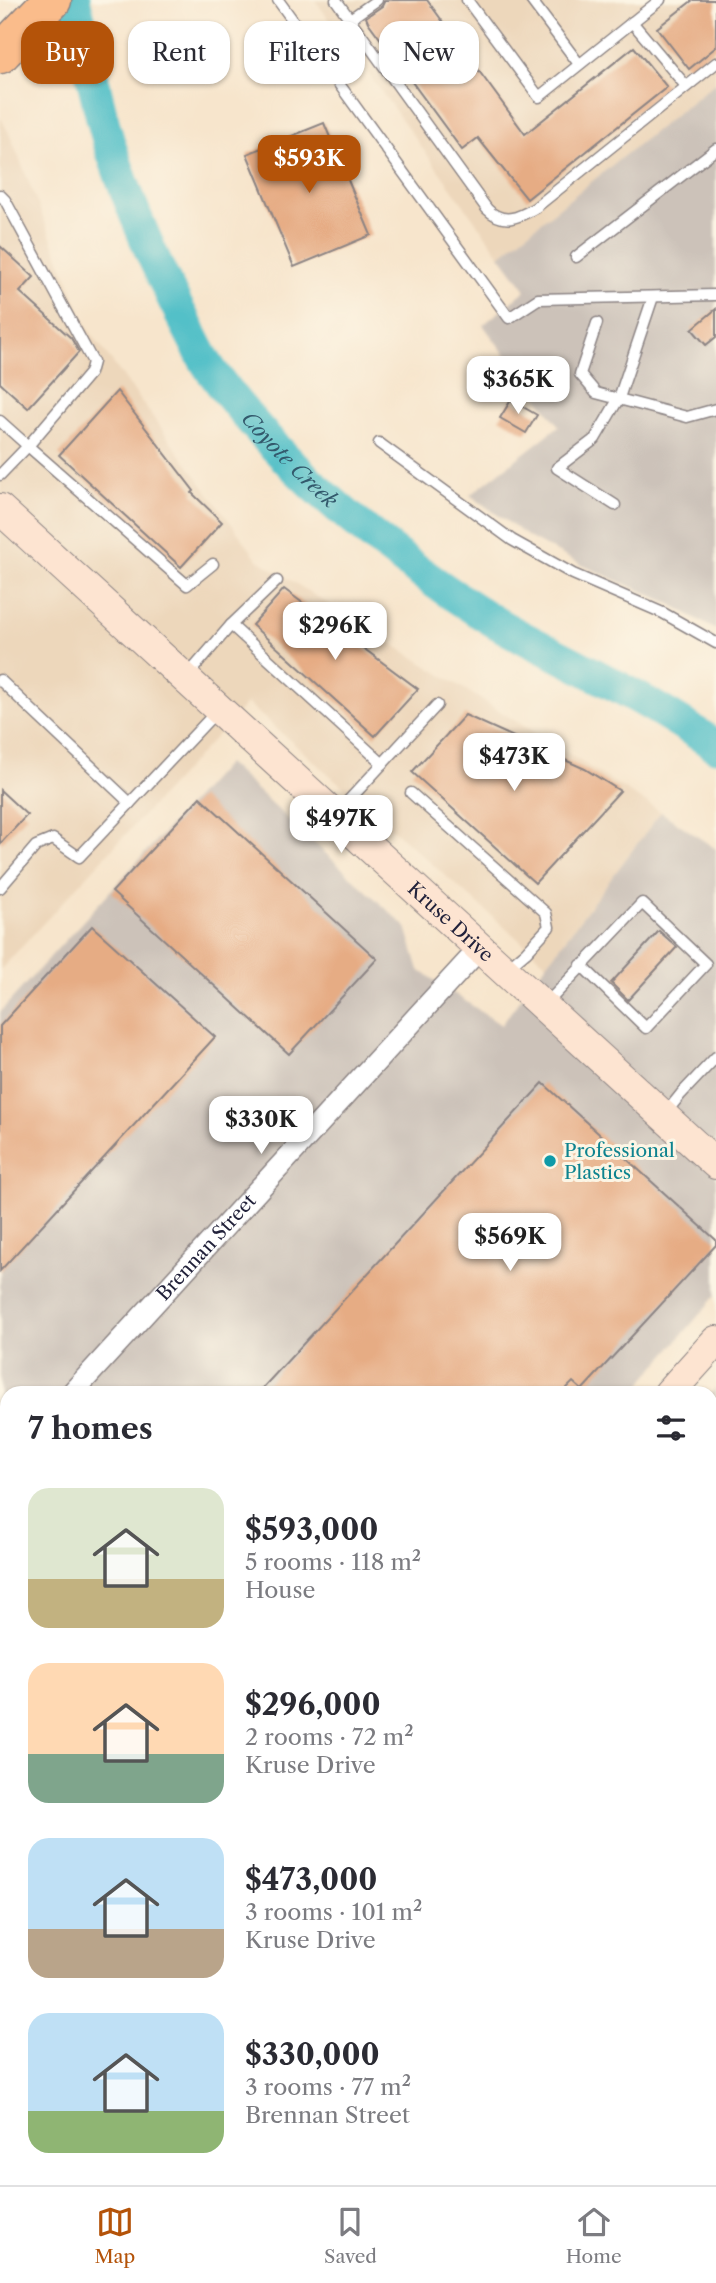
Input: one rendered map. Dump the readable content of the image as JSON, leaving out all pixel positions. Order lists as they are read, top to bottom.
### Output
{
  "streets": {
    "street": ["Kruse Drive", "Brennan Street"]
  },
  "crossings": [
    ["Kruse Drive", "Brennan Street"]
  ],
  "water": ["Coyote Creek"],
  "places": ["Professional Plastics"],
  "page": {
    "chip": [
      "Buy",
      "Rent",
      "Filters",
      "New"
    ],
    "price": [
      "$593K",
      "$365K",
      "$296K",
      "$473K",
      "$497K",
      "$330K",
      "$569K"
    ],
    "heading": "7 homes",
    "list": [
      {
        "name": "$593,000",
        "note": "5 rooms · 118 m² · House"
      },
      {
        "name": "$296,000",
        "note": "2 rooms · 72 m² · Kruse Drive"
      },
      {
        "name": "$473,000",
        "note": "3 rooms · 101 m² · Kruse Drive"
      },
      {
        "name": "$330,000",
        "note": "3 rooms · 77 m² · Brennan Street"
      }
    ],
    "tabs": ["Map", "Saved", "Home"]
  }
}
